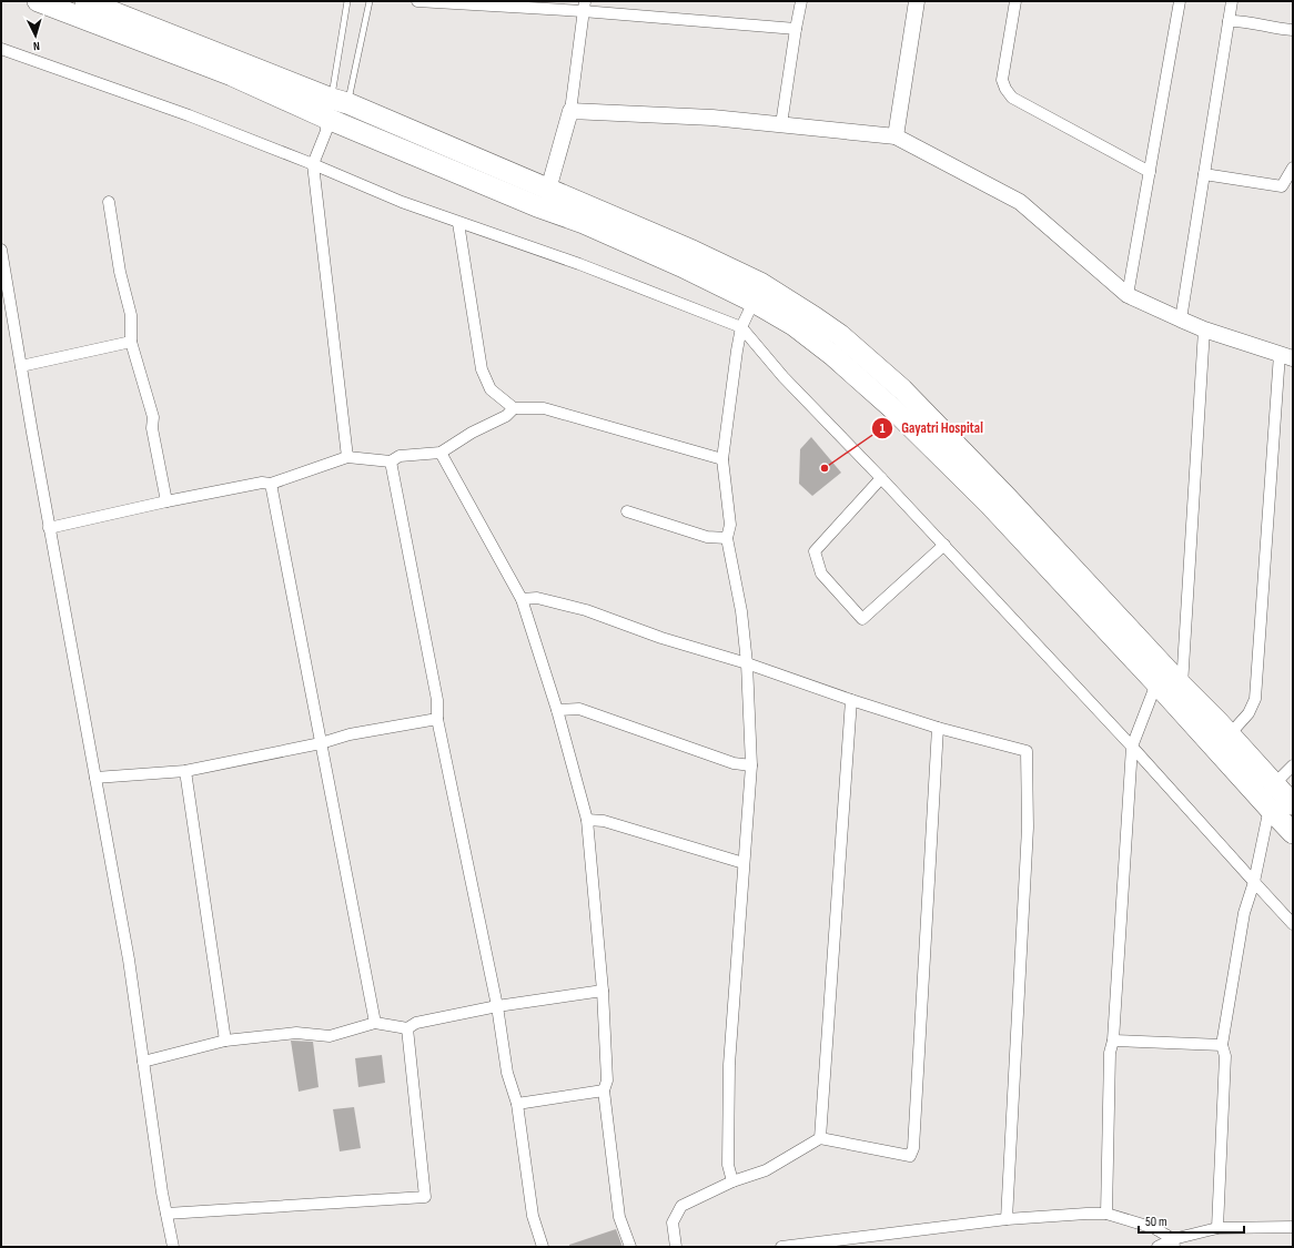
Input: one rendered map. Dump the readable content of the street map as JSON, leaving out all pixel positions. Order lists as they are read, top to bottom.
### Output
{
  "places": ["Gayatri Hospital"],
  "scale_bar": "50 m",
  "north": "bottom"
}
